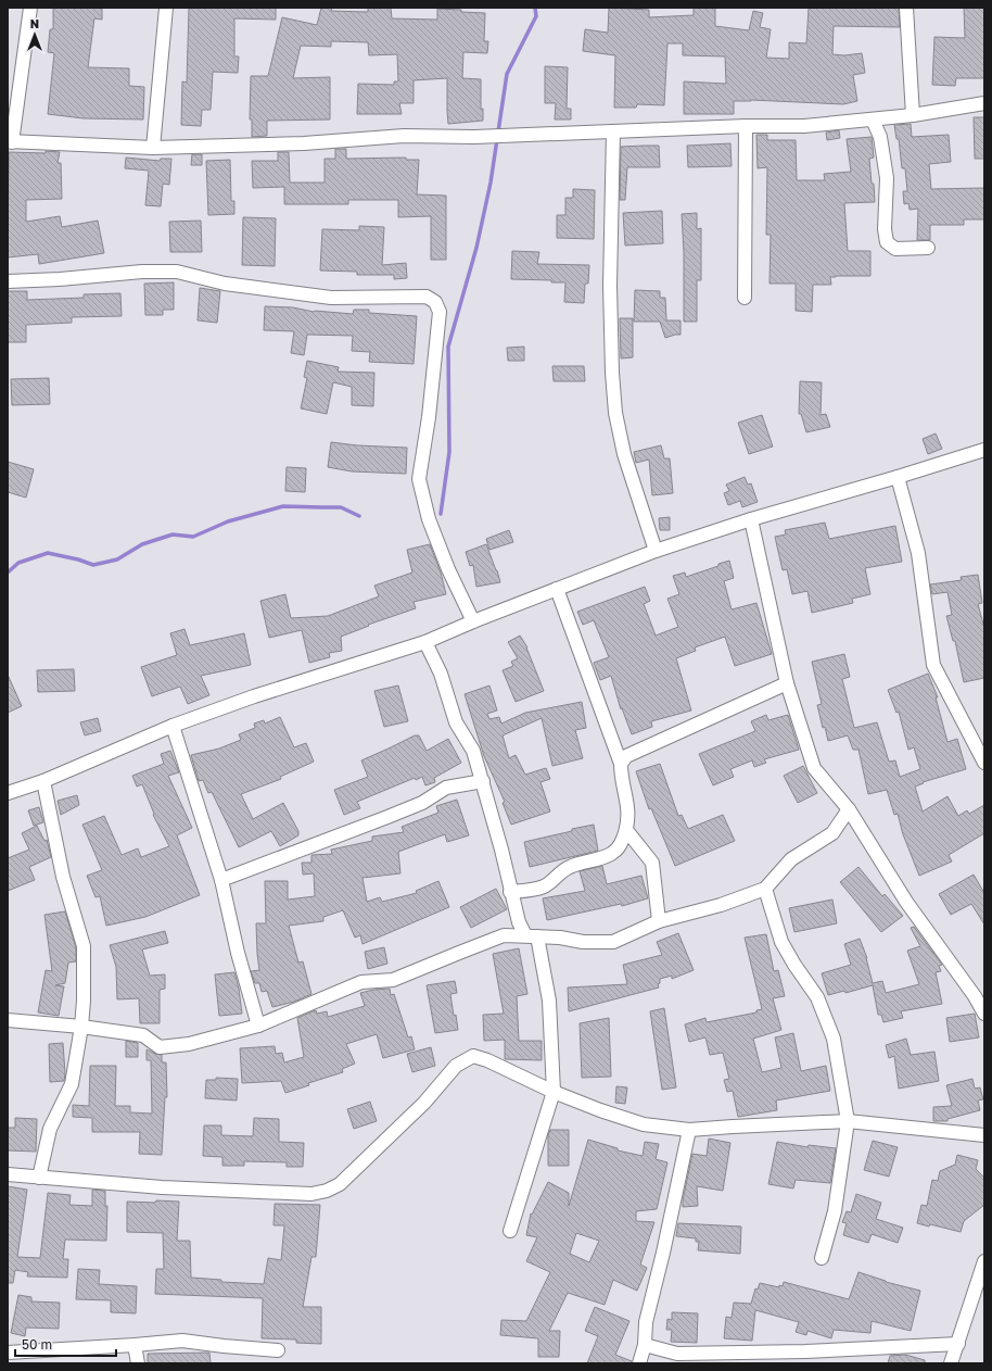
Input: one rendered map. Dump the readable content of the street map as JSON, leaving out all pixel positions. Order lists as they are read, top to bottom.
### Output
{
  "scale_bar": "50 m",
  "north": "top"
}
